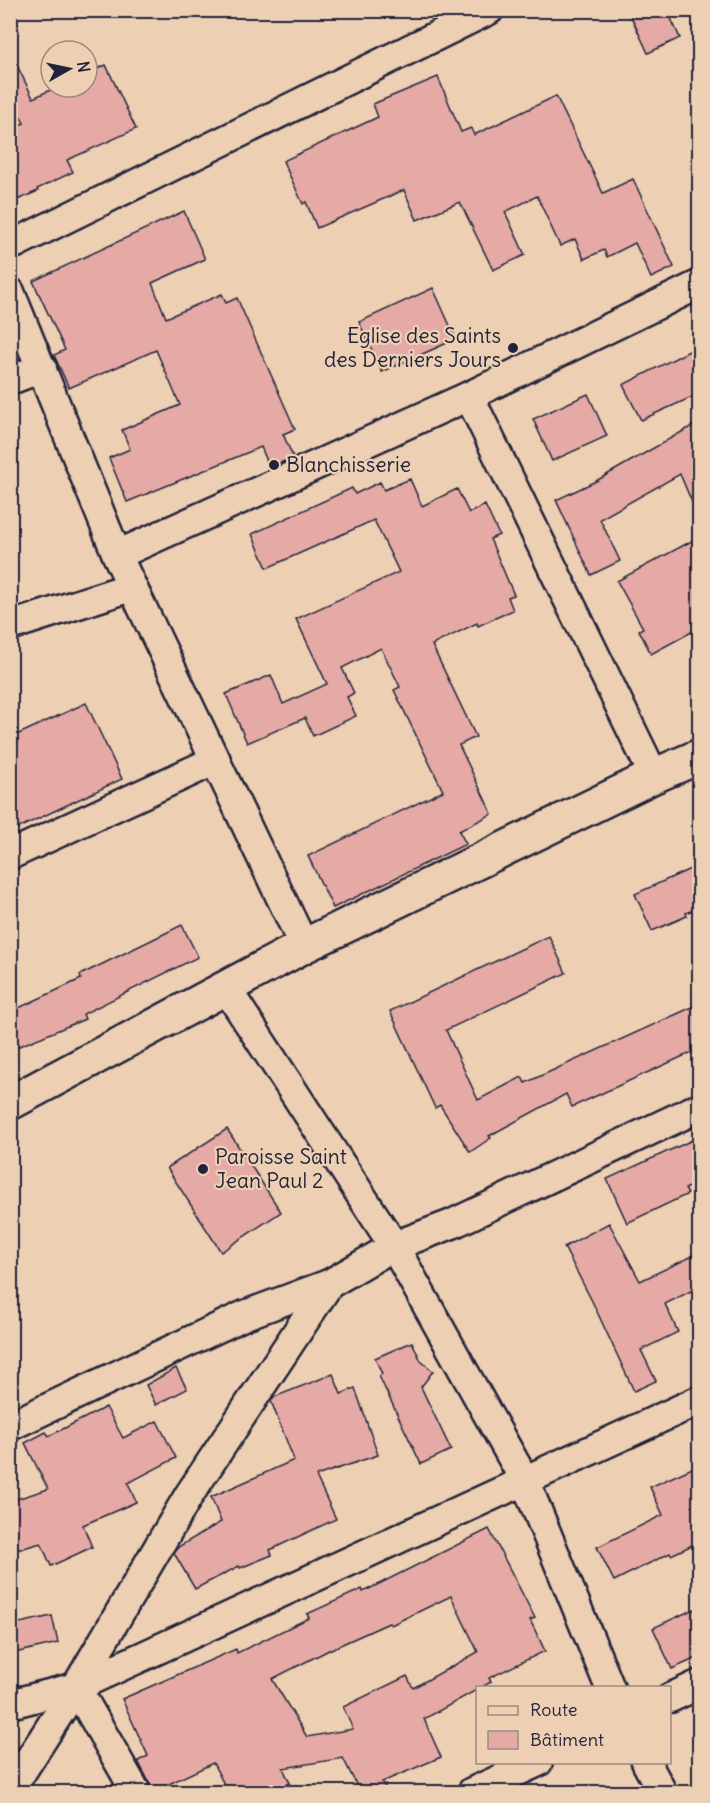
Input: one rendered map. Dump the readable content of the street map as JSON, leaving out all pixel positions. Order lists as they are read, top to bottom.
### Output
{
  "places": ["Eglise des Saints des Derniers Jours", "Blanchisserie", "Paroisse Saint Jean Paul 2"],
  "legend": ["Route", "Bâtiment"],
  "north": "right"
}
